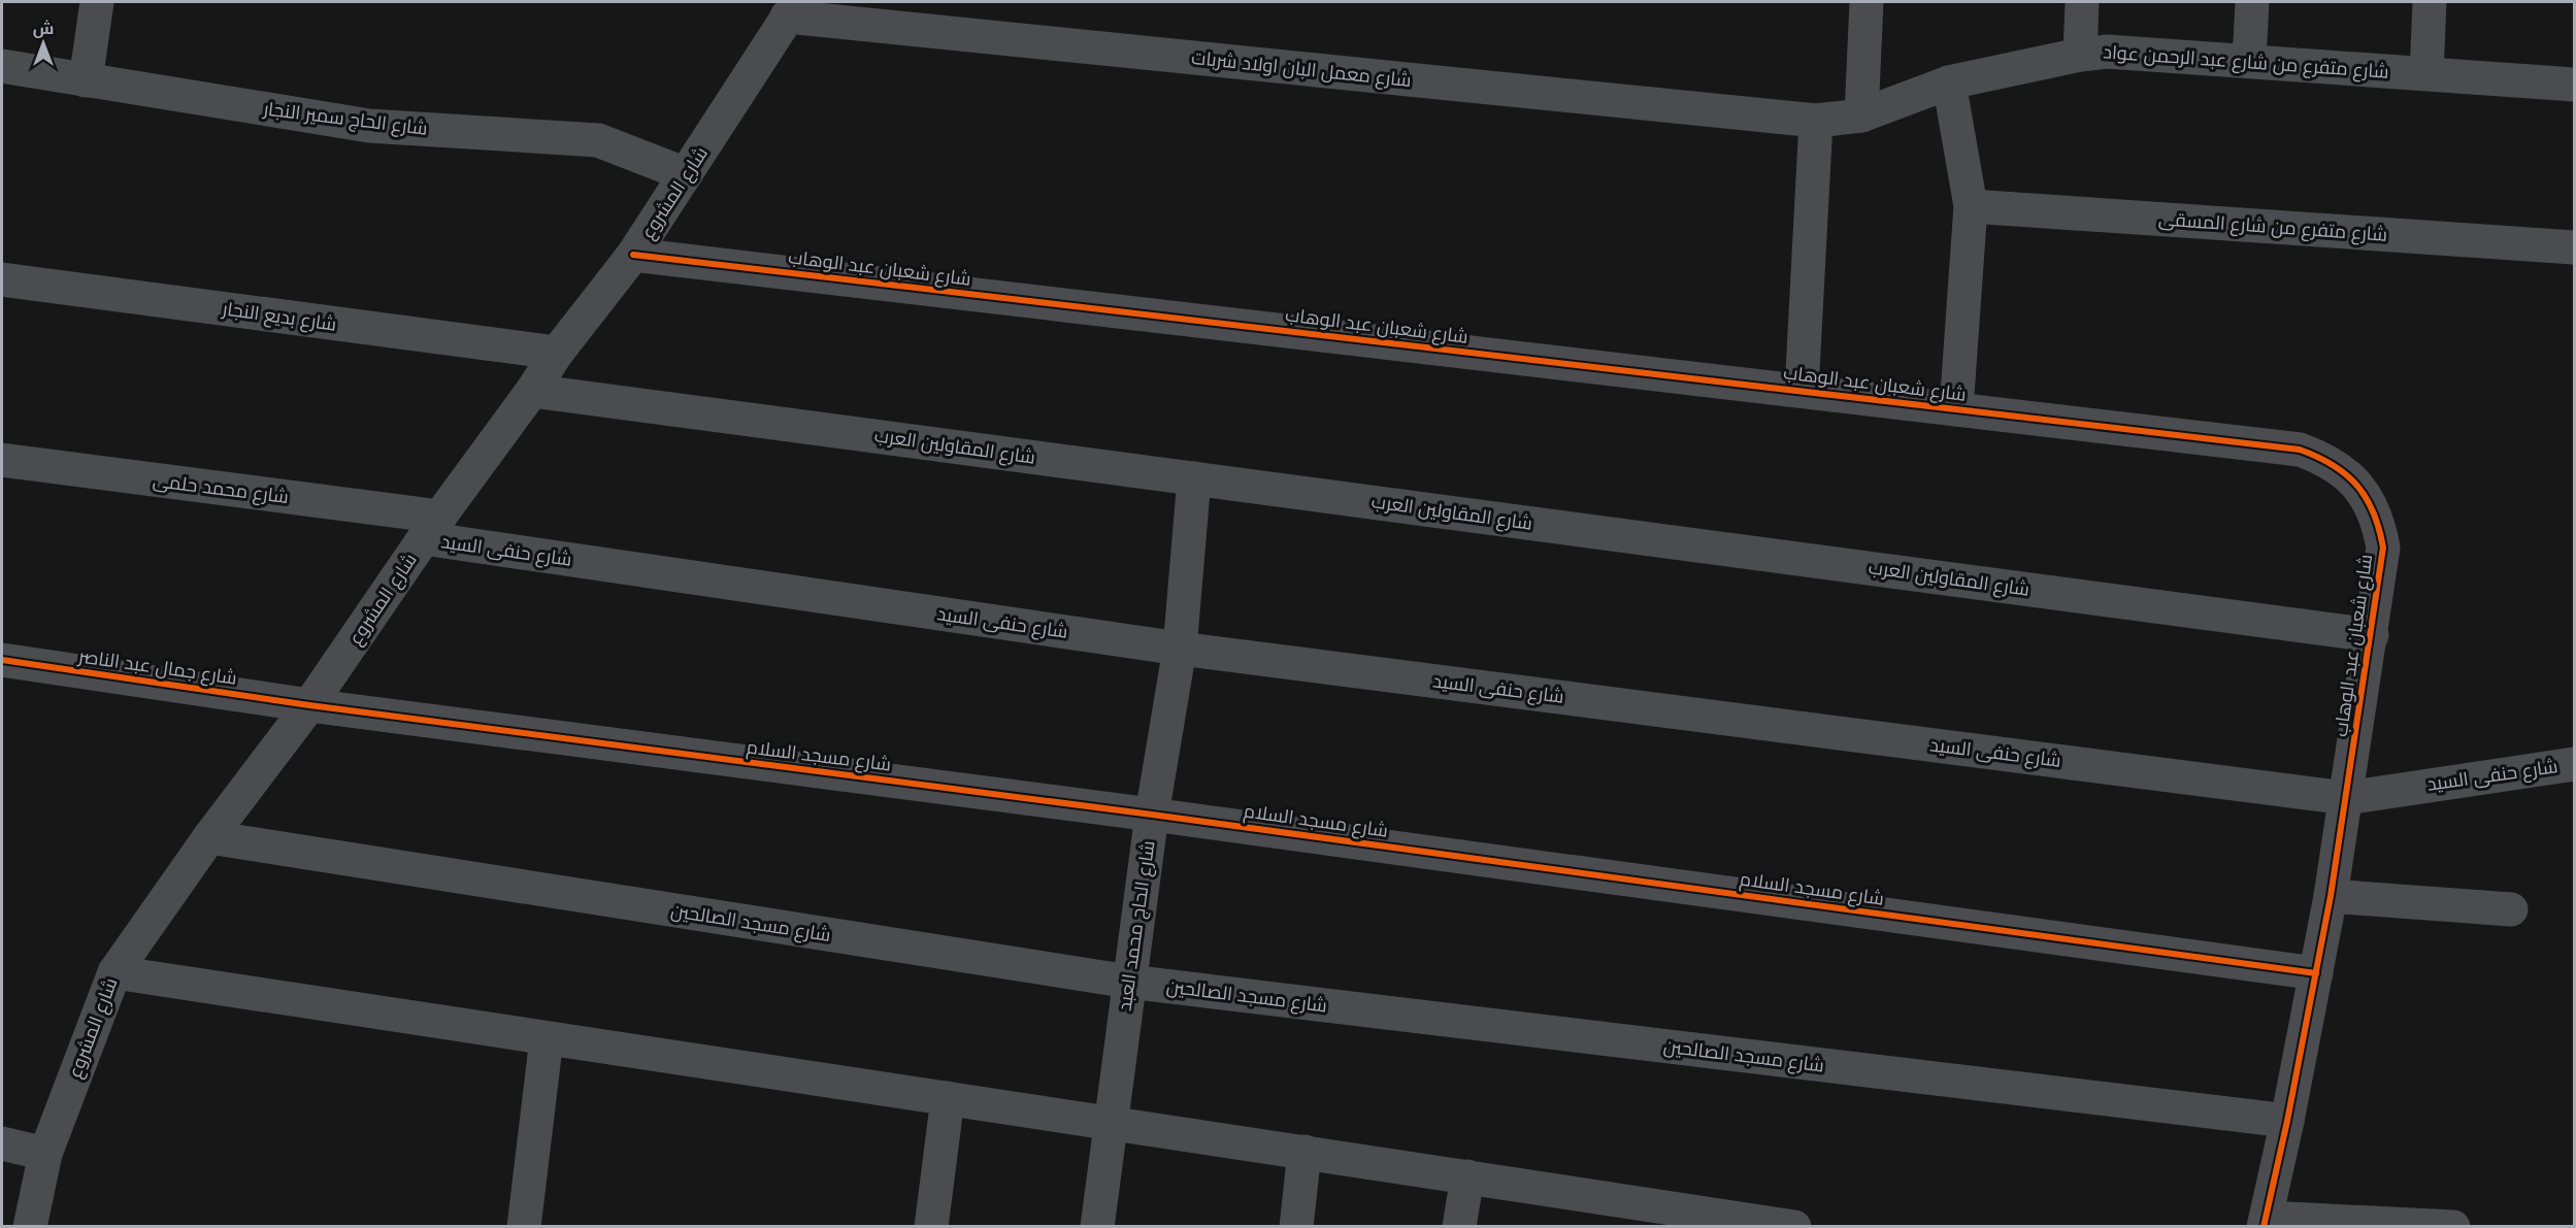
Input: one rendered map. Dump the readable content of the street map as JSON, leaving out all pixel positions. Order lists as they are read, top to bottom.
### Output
{
  "streets": {
    "street": [
      "شارع متفرع من شارع عبد الرحمن عواد",
      "شارع معمل البان اولاد شربات",
      "شارع الحاج سمير النجار",
      "شارع المشروع",
      "شارع متفرع من شارع المسقى",
      "شارع شعبان عبد الوهاب",
      "شارع بديع النجار",
      "شارع المقاولين العرب",
      "شارع محمد حلمى",
      "شارع حنفى السيد",
      "شارع جمال عبد الناصر",
      "شارع مسجد السلام",
      "شارع مسجد الصالحين",
      "شارع الحاج محمد العبد"
    ]
  },
  "crossings": [
    ["شارع متفرع من شارع عبد الرحمن عواد", "شارع معمل البان اولاد شربات"],
    ["شارع معمل البان اولاد شربات", "شارع المشروع"],
    ["شارع الحاج سمير النجار", "شارع المشروع"],
    ["شارع المشروع", "شارع شعبان عبد الوهاب"],
    ["شارع المشروع", "شارع بديع النجار"],
    ["شارع المشروع", "شارع المقاولين العرب"],
    ["شارع المشروع", "شارع محمد حلمى"],
    ["شارع المشروع", "شارع حنفى السيد"],
    ["شارع المشروع", "شارع جمال عبد الناصر"],
    ["شارع المشروع", "شارع مسجد السلام"],
    ["شارع المشروع", "شارع مسجد الصالحين"],
    ["شارع شعبان عبد الوهاب", "شارع المقاولين العرب"],
    ["شارع شعبان عبد الوهاب", "شارع حنفى السيد"],
    ["شارع شعبان عبد الوهاب", "شارع مسجد السلام"],
    ["شارع شعبان عبد الوهاب", "شارع مسجد الصالحين"],
    ["شارع المقاولين العرب", "شارع الحاج محمد العبد"],
    ["شارع محمد حلمى", "شارع حنفى السيد"],
    ["شارع حنفى السيد", "شارع الحاج محمد العبد"],
    ["شارع جمال عبد الناصر", "شارع مسجد السلام"],
    ["شارع مسجد السلام", "شارع الحاج محمد العبد"],
    ["شارع مسجد الصالحين", "شارع الحاج محمد العبد"]
  ],
  "north": "top"
}
